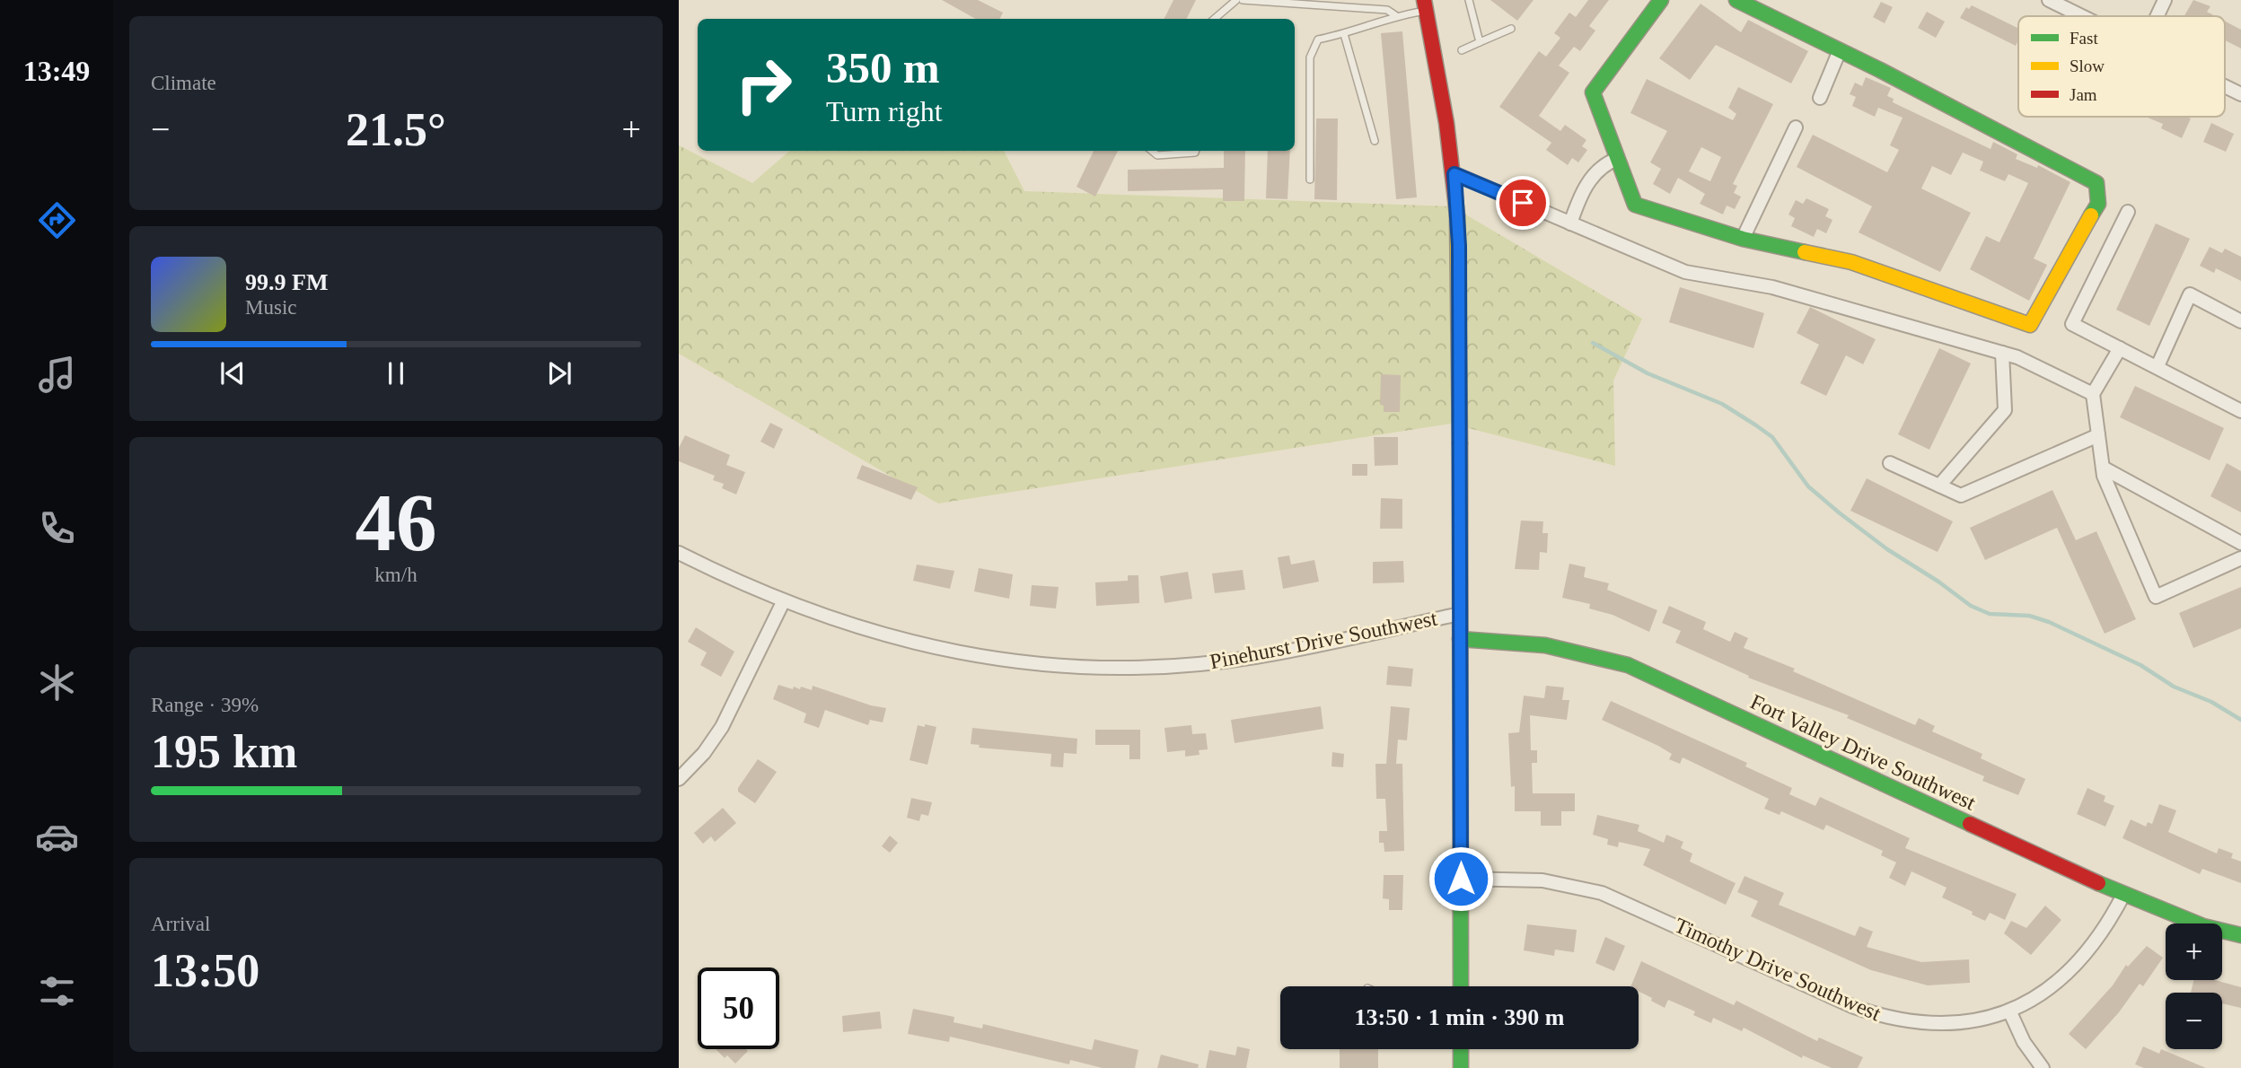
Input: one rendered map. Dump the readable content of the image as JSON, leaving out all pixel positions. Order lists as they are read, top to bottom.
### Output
{
  "streets": {
    "street": ["Pinehurst Drive Southwest", "Fort Valley Drive Southwest", "Timothy Drive Southwest"]
  },
  "crossings": [
    ["Fort Valley Drive Southwest", "Timothy Drive Southwest"]
  ],
  "legend": ["Fast", "Slow", "Jam"],
  "page": {
    "tabs": "13:49",
    "tile": [
      "Climate",
      ["46", "km/h"],
      ["Range · 39%", "195 km"],
      ["Arrival", "13:50"]
    ],
    "turn": ["350 m", "Turn right"],
    "heat": ["−", "21.5°", "+"],
    "song": ["99.9 FM", "Music"],
    "map_buttons": ["+", "−"],
    "limit": "50",
    "trip": "13:50 · 1 min · 390 m"
  }
}
